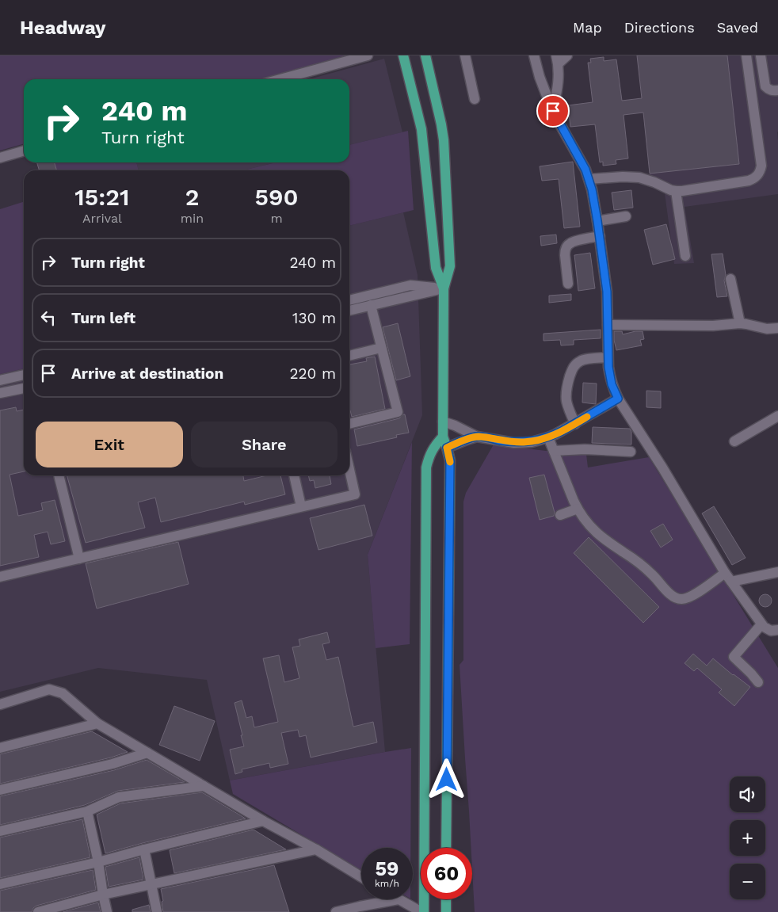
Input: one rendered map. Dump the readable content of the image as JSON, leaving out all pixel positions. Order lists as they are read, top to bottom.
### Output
{
  "page": {
    "header": "Headway",
    "nav": ["Map", "Directions", "Saved"],
    "turn": ["240 m", "Turn right"],
    "eta": [
      "15:21",
      "Arrival",
      "2",
      "min",
      "590",
      "m"
    ],
    "list": [
      {
        "name": "Turn right",
        "value": "240 m"
      },
      {
        "name": "Turn left",
        "value": "130 m"
      },
      {
        "name": "Arrive at destination",
        "value": "220 m"
      }
    ],
    "buttons": ["Exit", "Share"],
    "map_buttons": ["+", "−"],
    "speed": "59 km/h",
    "limit": "60"
  }
}
